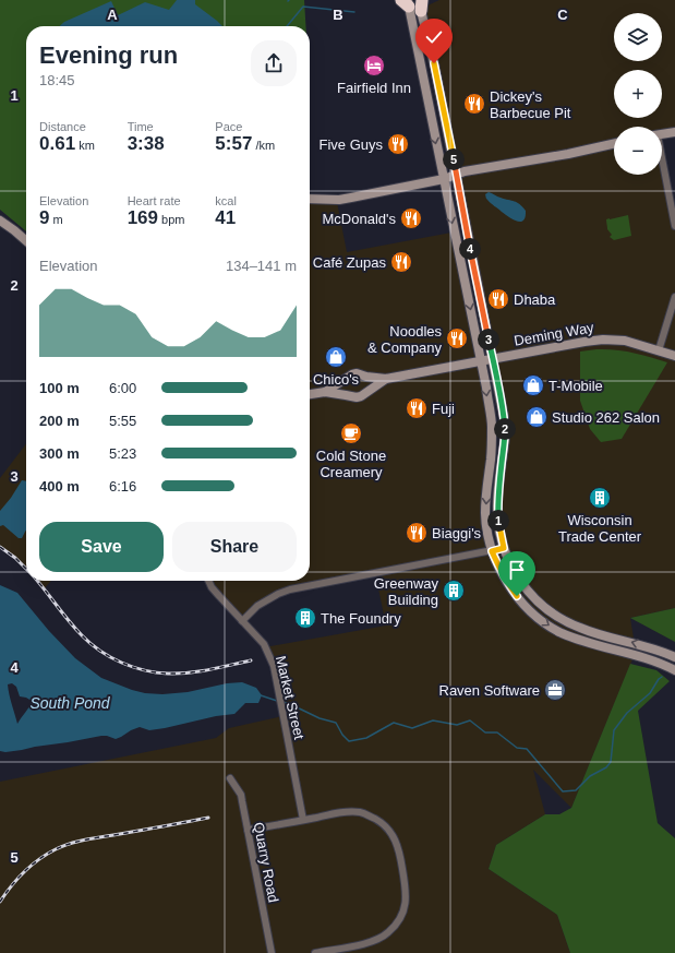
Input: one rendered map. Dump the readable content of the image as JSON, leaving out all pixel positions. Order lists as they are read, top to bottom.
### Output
{
  "streets": {
    "street": ["Deming Way", "Market Street", "Quarry Road"]
  },
  "water": ["South Pond"],
  "places": {
    "hotel": ["Fairfield Inn"],
    "restaurant": [
      "Dickey's Barbecue Pit",
      "Five Guys",
      "McDonald's",
      "Café Zupas",
      "Dhaba",
      "Noodles & Company",
      "Fuji",
      "Biaggi's"
    ],
    "shop": ["Chico's", "T-Mobile", "Studio 262 Salon"],
    "cafe": ["Cold Stone Creamery"],
    "building": ["Wisconsin Trade Center", "Greenway Building", "The Foundry"],
    "office": ["Raven Software"]
  },
  "page": {
    "map_buttons": ["+", "−"],
    "heading": ["Evening run", "18:45"],
    "stats": [
      ["Distance", "0.61 km"],
      ["Time", "3:38"],
      ["Pace", "5:57 /km"],
      ["Elevation", "9 m"],
      ["Heart rate", "169 bpm"],
      ["kcal", "41"]
    ],
    "pins": [
      "5",
      "4",
      "3",
      "2",
      "1"
    ],
    "chart": ["Elevation", "134–141 m"],
    "list": [
      {
        "name": "100 m",
        "note": "6:00"
      },
      {
        "name": "200 m",
        "note": "5:55"
      },
      {
        "name": "300 m",
        "note": "5:23"
      },
      {
        "name": "400 m",
        "note": "6:16"
      }
    ],
    "buttons": ["Save", "Share"]
  },
  "grid": {
    "columns": ["A", "B", "C"],
    "rows": [
      "1",
      "2",
      "3",
      "4",
      "5"
    ]
  }
}
